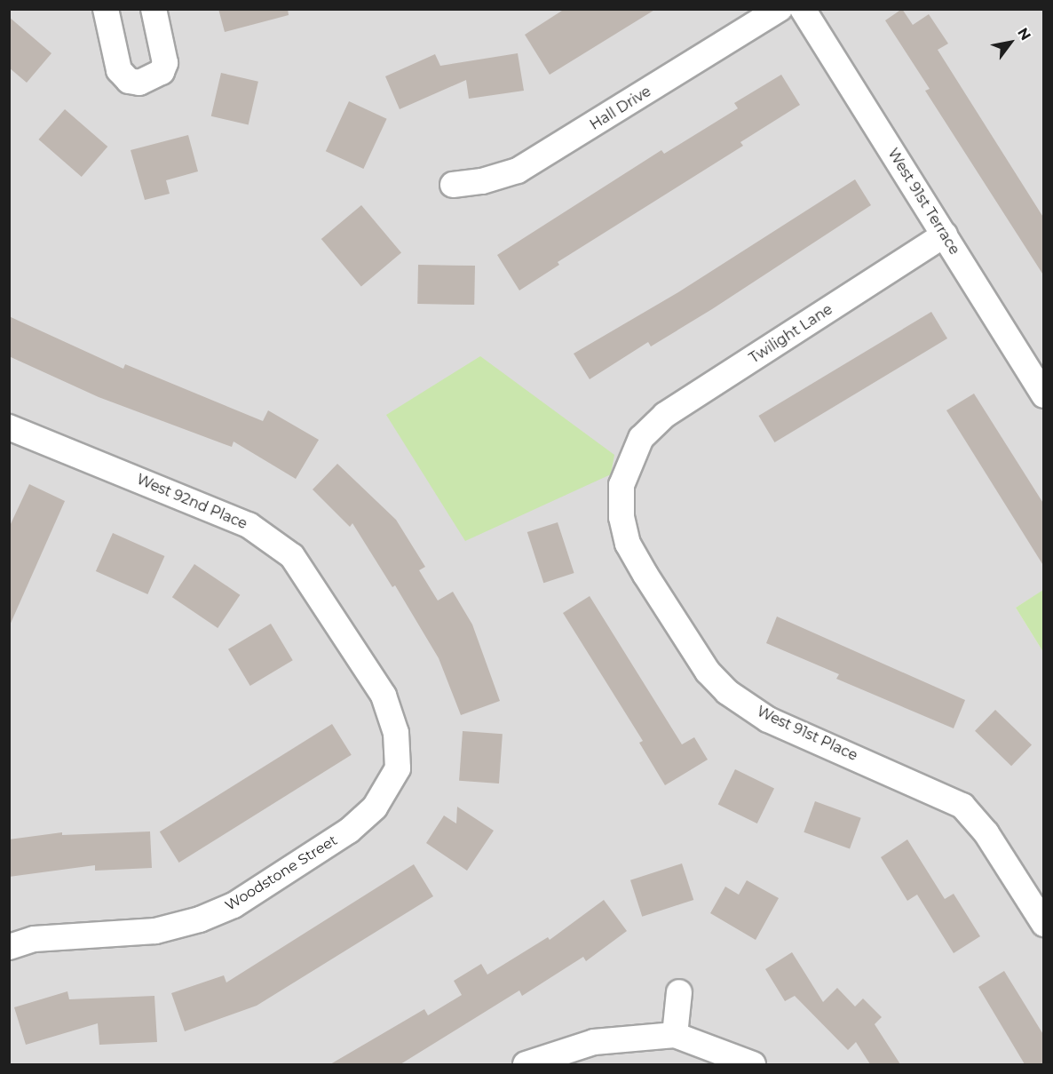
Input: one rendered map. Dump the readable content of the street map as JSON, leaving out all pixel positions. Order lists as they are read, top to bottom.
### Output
{
  "streets": {
    "street": [
      "Hall Drive",
      "West 91st Terrace",
      "Twilight Lane",
      "West 92nd Place",
      "West 91st Place",
      "Woodstone Street"
    ]
  },
  "crossings": [
    ["West 91st Terrace", "Twilight Lane"],
    ["Twilight Lane", "West 91st Place"],
    ["West 92nd Place", "Woodstone Street"]
  ],
  "north": "top right"
}
